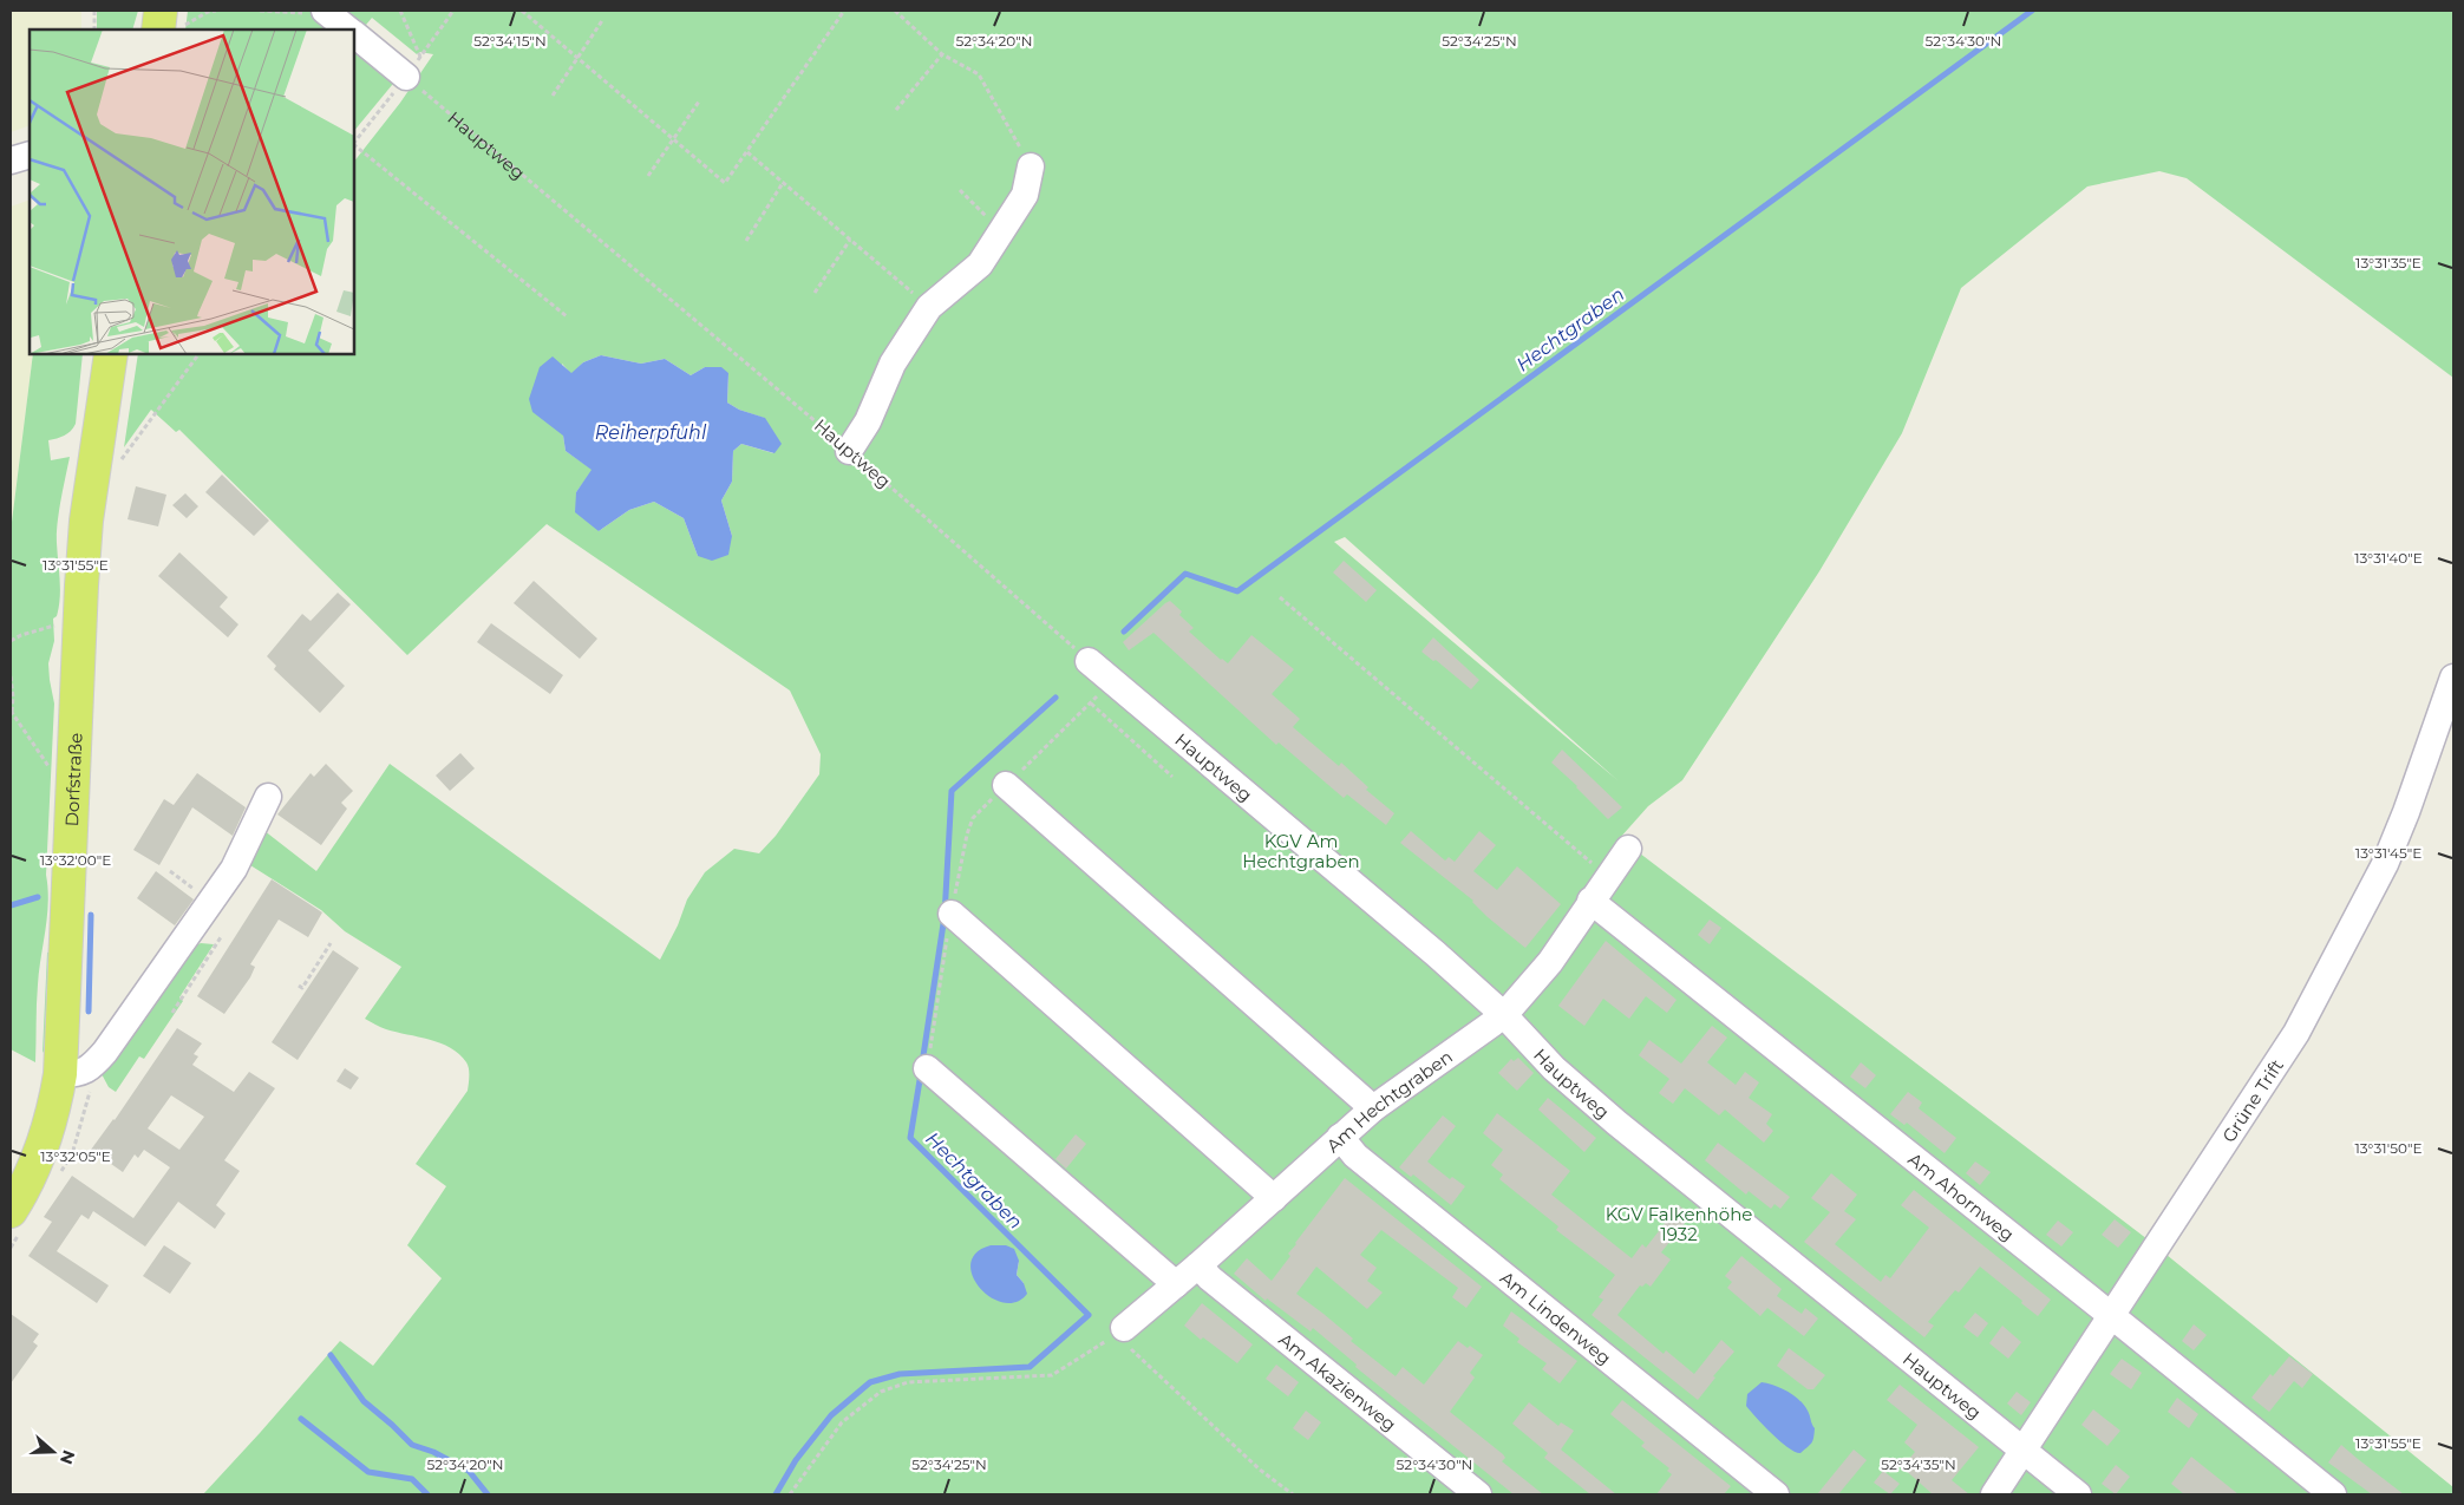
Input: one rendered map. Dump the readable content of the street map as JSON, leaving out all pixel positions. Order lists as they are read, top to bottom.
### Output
{
  "streets": {
    "main road": ["Dorfstraße"],
    "street": [
      "Hauptweg",
      "Am Hechtgraben",
      "Grüne Trift",
      "Am Ahornweg",
      "Am Lindenweg",
      "Am Akazienweg"
    ]
  },
  "crossings": [
    ["Hauptweg", "Am Hechtgraben"],
    ["Hauptweg", "Grüne Trift"],
    ["Am Hechtgraben", "Am Ahornweg"],
    ["Am Hechtgraben", "Am Lindenweg"],
    ["Am Hechtgraben", "Am Akazienweg"],
    ["Grüne Trift", "Am Ahornweg"]
  ],
  "water": ["Hechtgraben", "Reiherpfuhl"],
  "parks": ["KGV Am Hechtgraben", "KGV Falkenhöhe 1932"],
  "north": "right",
  "coordinates": [
    "52°34'15\"N",
    "52°34'20\"N",
    "52°34'25\"N",
    "52°34'30\"N",
    "13°31'35\"E",
    "13°31'40\"E",
    "13°31'55\"E",
    "13°31'45\"E",
    "13°32'00\"E",
    "13°31'50\"E",
    "13°32'05\"E",
    "52°34'35\"N"
  ]
}
